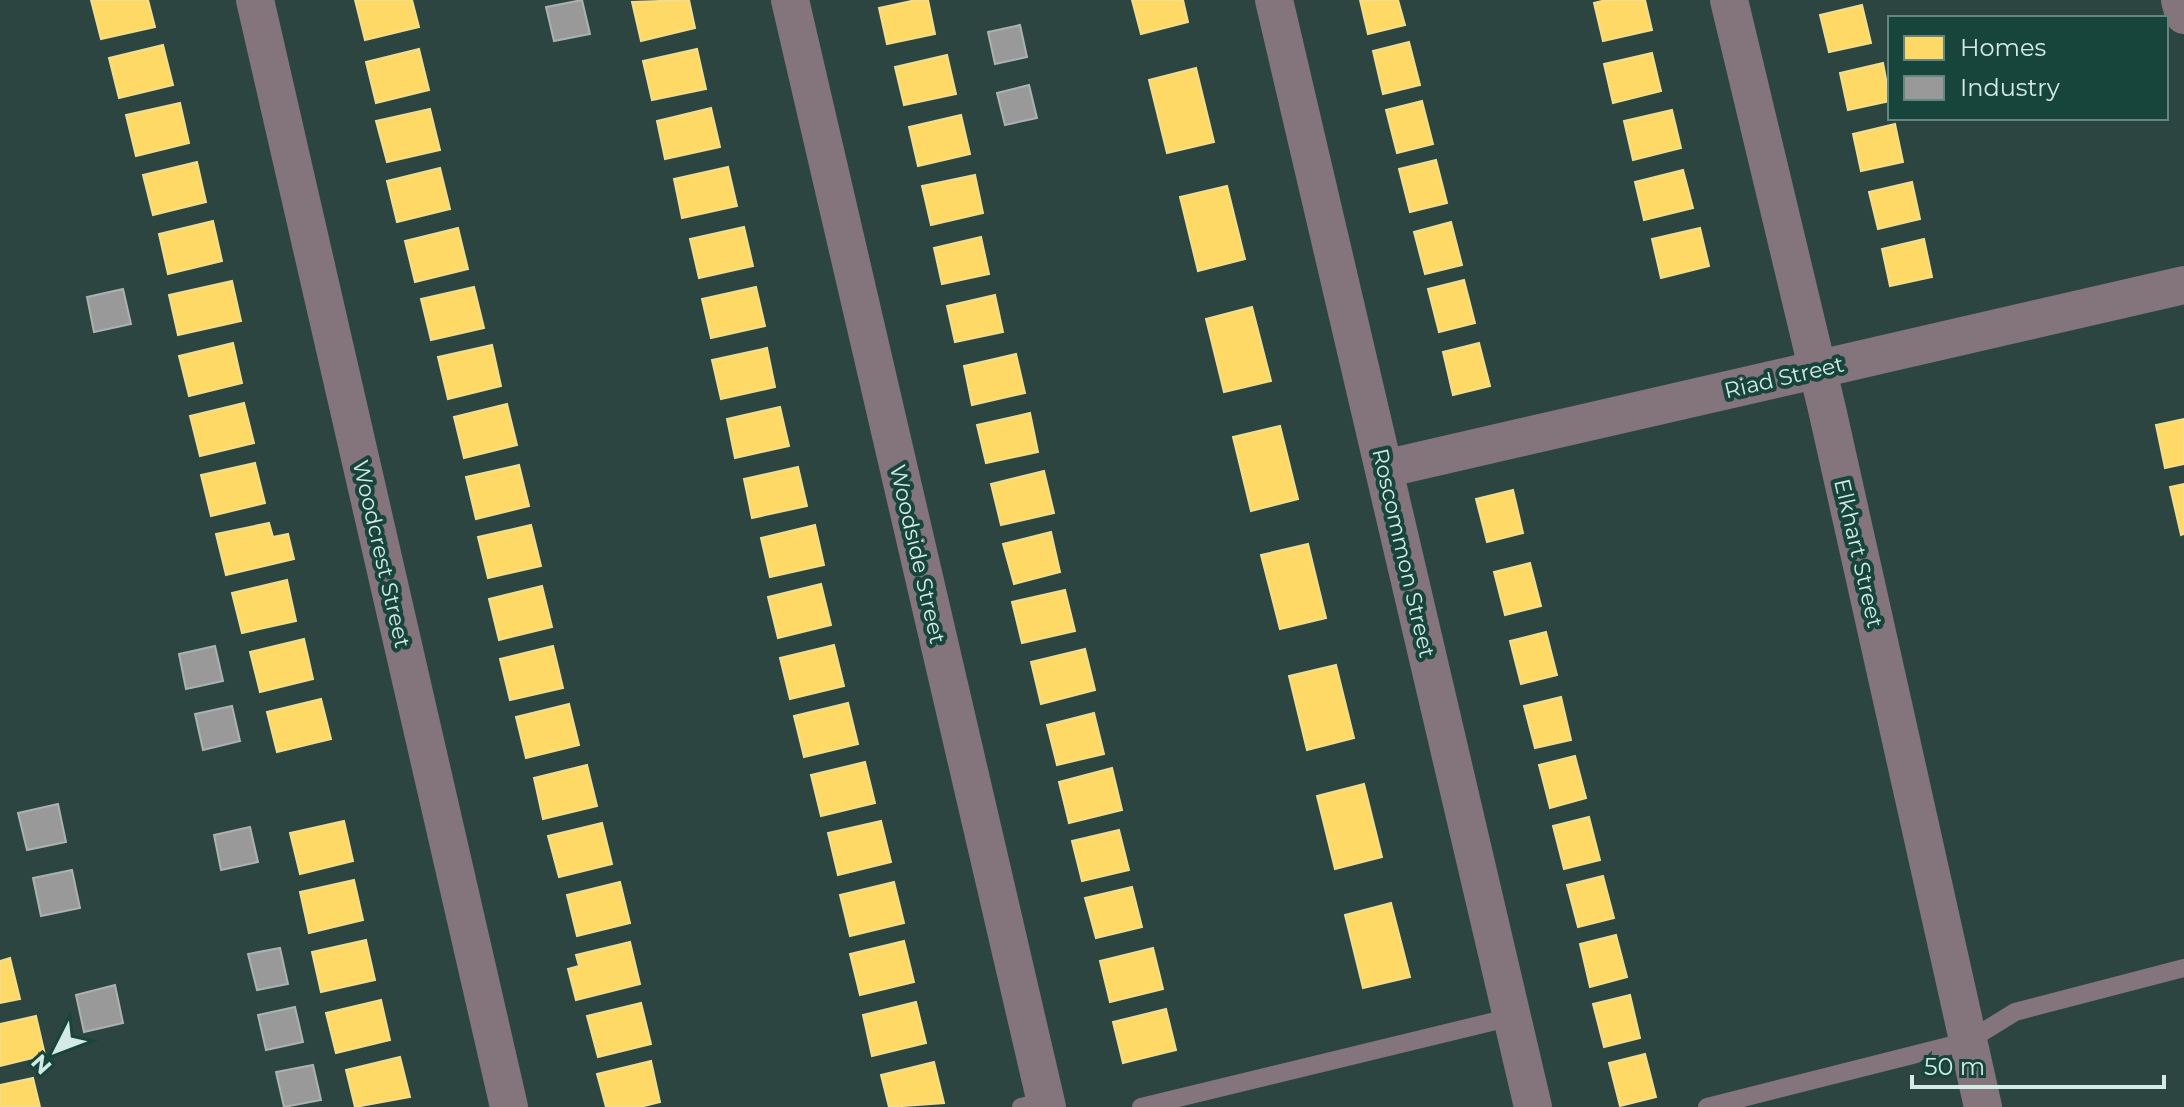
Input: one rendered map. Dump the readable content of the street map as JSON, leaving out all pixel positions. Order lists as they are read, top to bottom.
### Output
{
  "streets": {
    "street": [
      "Riad Street",
      "Roscommon Street",
      "Elkhart Street",
      "Woodcrest Street",
      "Woodside Street"
    ]
  },
  "crossings": [
    ["Riad Street", "Roscommon Street"],
    ["Riad Street", "Elkhart Street"]
  ],
  "legend": ["Homes", "Industry"],
  "scale_bar": "50 m",
  "north": "bottom left"
}
